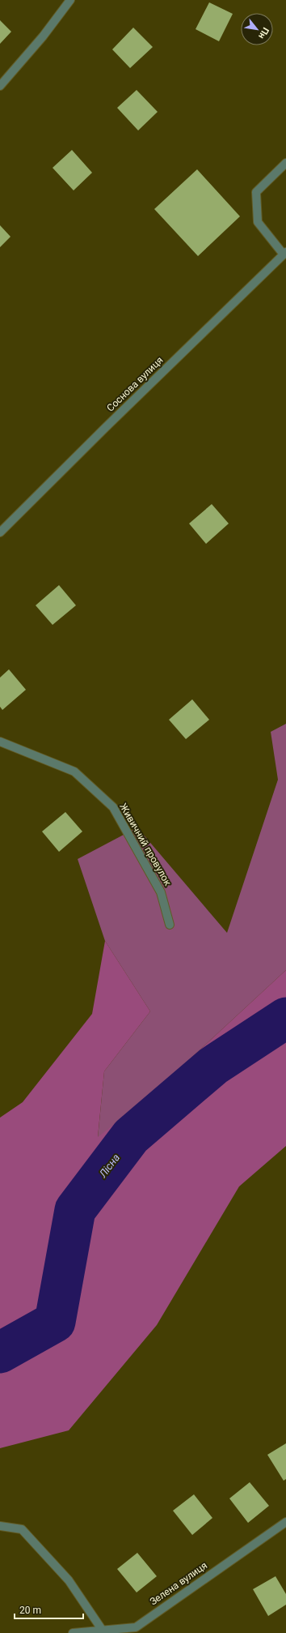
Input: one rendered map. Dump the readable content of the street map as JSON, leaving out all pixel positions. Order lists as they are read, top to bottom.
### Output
{
  "streets": {
    "street": ["Соснова вулиця", "Живичний провулок", "Зелена вулиця"]
  },
  "water": ["Лісна"],
  "scale_bar": "20 m",
  "north": "bottom right"
}
